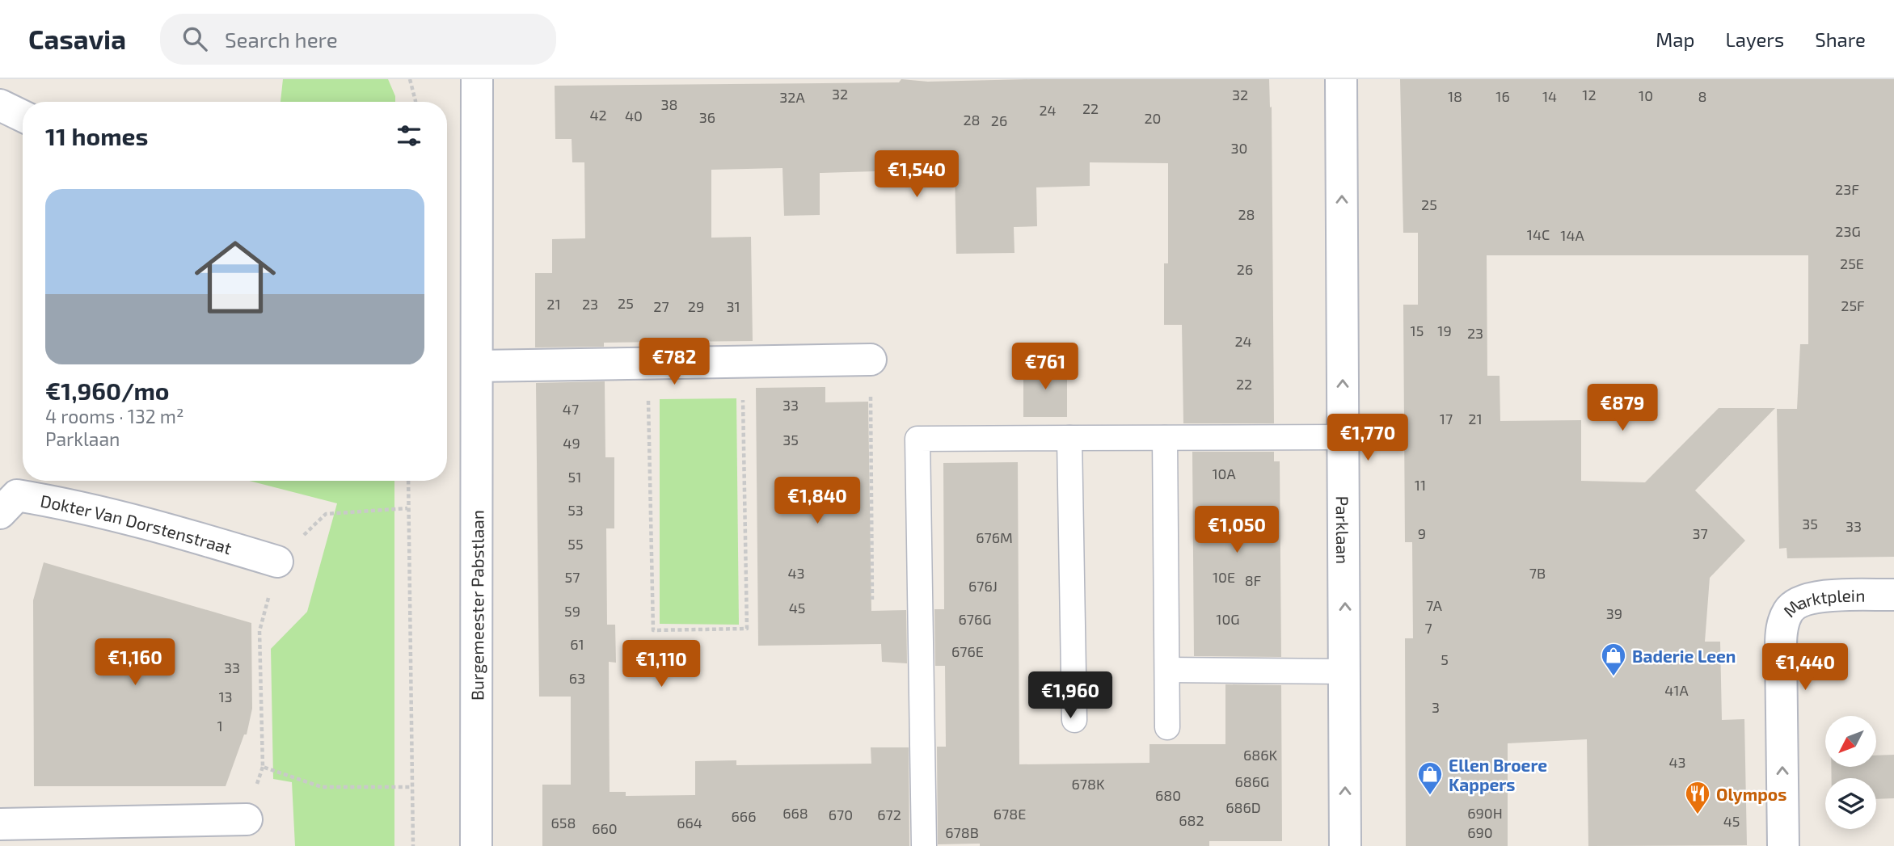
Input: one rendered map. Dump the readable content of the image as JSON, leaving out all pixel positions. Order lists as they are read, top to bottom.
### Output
{
  "streets": {
    "street": [
      "Dokter Van Dorstenstraat",
      "Parklaan",
      "Burgemeester Pabstlaan",
      "Marktplein"
    ]
  },
  "one_way": ["Parklaan"],
  "places": {
    "shop": ["Baderie Leen", "Ellen Broere Kappers"],
    "restaurant": ["Olympos"]
  },
  "house_numbers": [
    "32",
    "32",
    "12",
    "10",
    "18",
    "16",
    "14",
    "8",
    "32A",
    "38",
    "22",
    "24",
    "42",
    "40",
    "36",
    "20",
    "28",
    "26",
    "30",
    "23F",
    "25",
    "28",
    "23G",
    "14C",
    "14A",
    "25E",
    "26",
    "25",
    "21",
    "23",
    "25F",
    "27",
    "29",
    "31",
    "15",
    "19",
    "23",
    "24",
    "22",
    "33",
    "47",
    "17",
    "21",
    "35",
    "49",
    "10A",
    "51",
    "11",
    "53",
    "35",
    "33",
    "9",
    "37",
    "676M",
    "55",
    "43",
    "7B",
    "57",
    "10E",
    "8F",
    "676J",
    "7A",
    "45",
    "59",
    "39",
    "676G",
    "10G",
    "7",
    "61",
    "676E",
    "5",
    "33",
    "63",
    "41A",
    "13",
    "3",
    "1",
    "686K",
    "43",
    "686G",
    "678K",
    "680",
    "686D",
    "668",
    "690H",
    "678E",
    "670",
    "672",
    "666",
    "682",
    "45",
    "658",
    "664",
    "660",
    "678B",
    "690"
  ],
  "north": "bottom left",
  "page": {
    "header": "Casavia",
    "search": "Search here",
    "nav": ["Map", "Layers", "Share"],
    "heading": "11 homes",
    "price": [
      "€1,540",
      "€782",
      "€761",
      "€879",
      "€1,770",
      "€1,840",
      "€1,050",
      "€1,160",
      "€1,110",
      "€1,440",
      "€1,960"
    ],
    "list": [
      {
        "name": "€1,960/mo",
        "note": "4 rooms · 132 m² · Parklaan"
      }
    ]
  }
}
